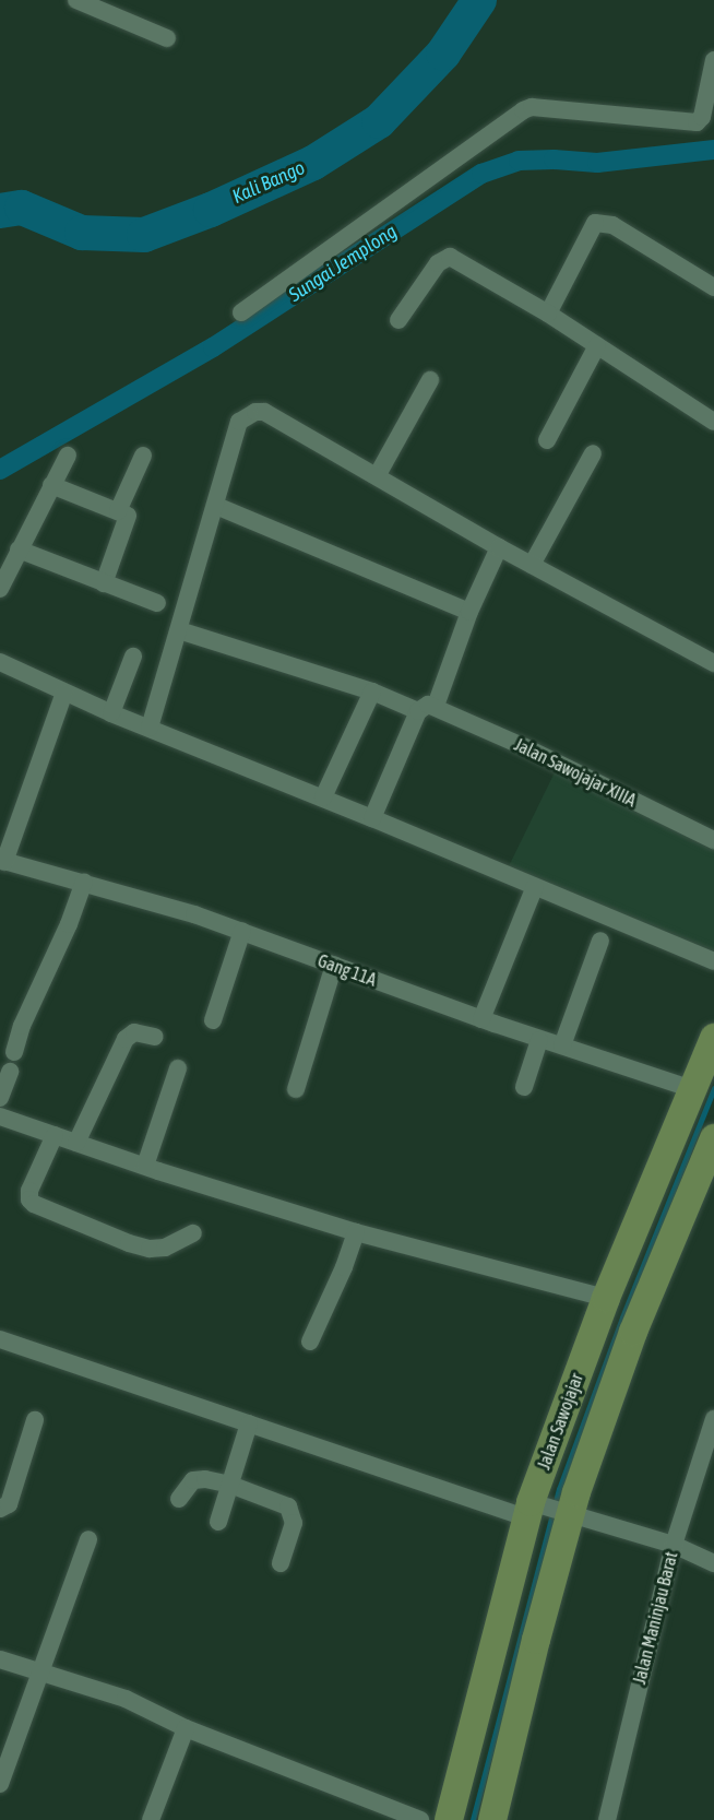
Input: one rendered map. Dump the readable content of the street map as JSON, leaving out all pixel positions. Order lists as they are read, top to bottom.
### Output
{
  "streets": {
    "main road": ["Jalan Sawojajar"],
    "street": ["Jalan Sawojajar XIIIA", "Gang 11A", "Jalan Maninjau Barat"]
  },
  "crossings": [
    ["Gang 11A", "Jalan Sawojajar"]
  ],
  "water": ["Kali Bango", "Sungai Jemplong"]
}
